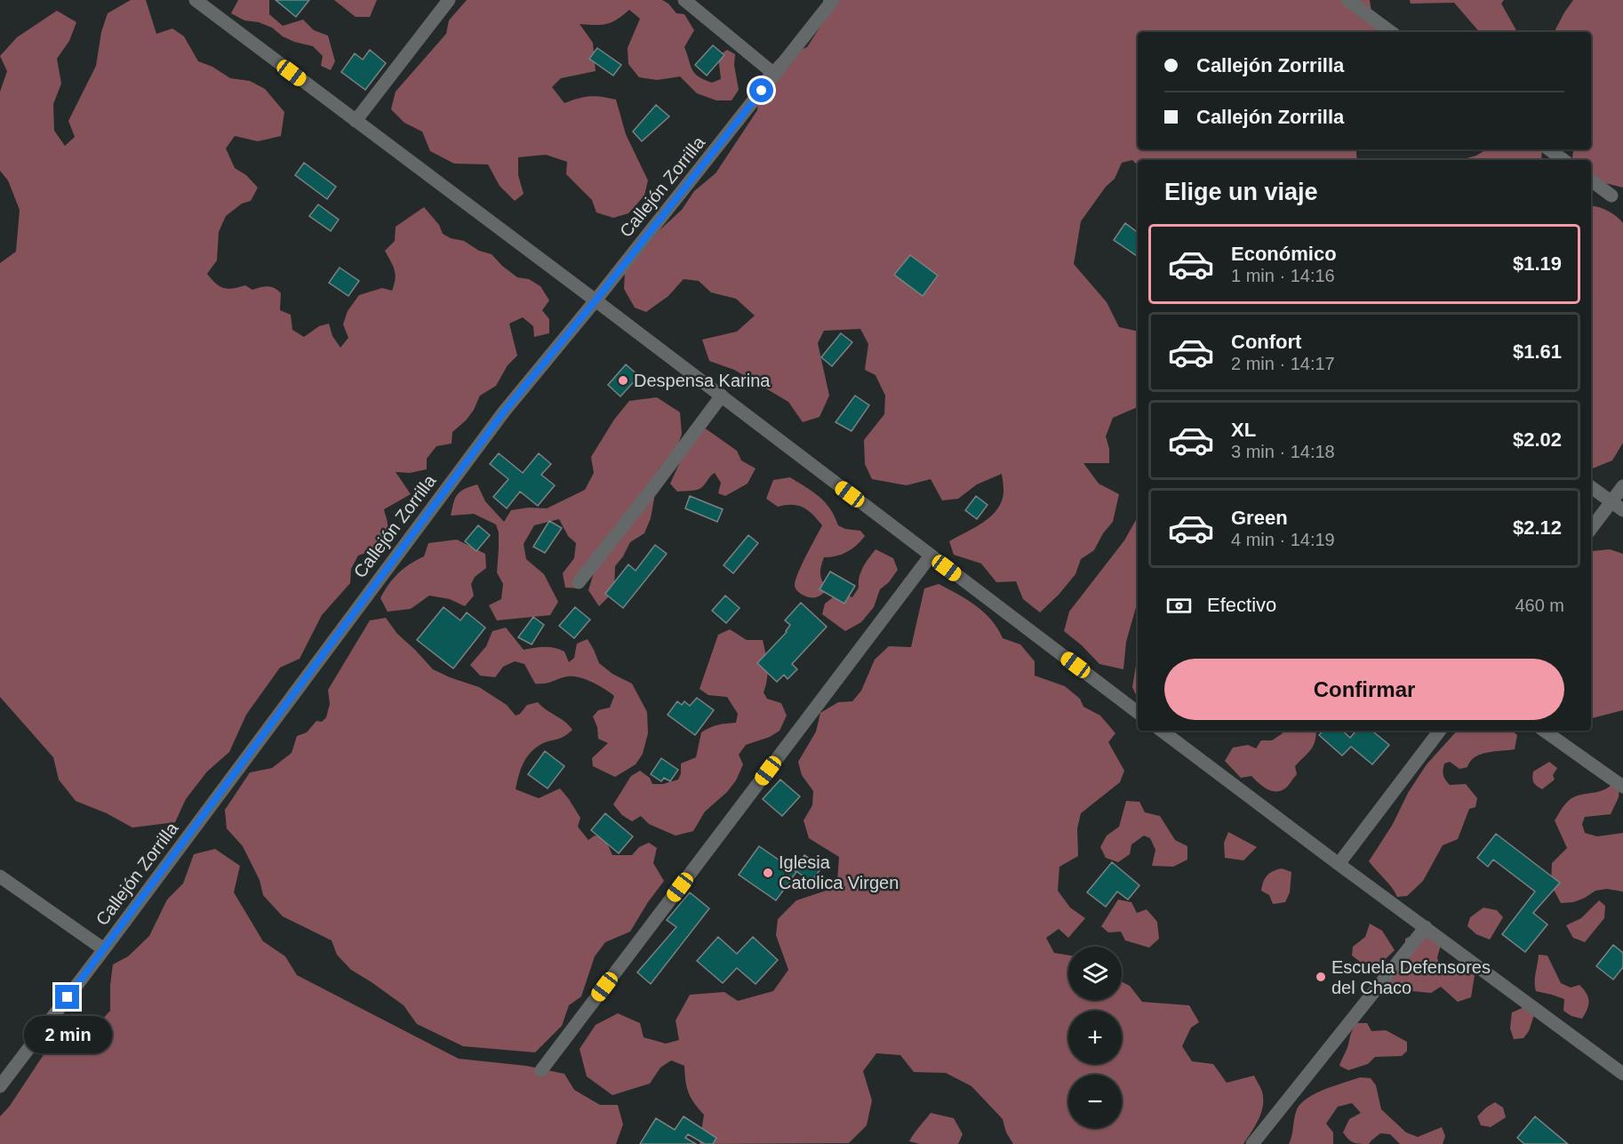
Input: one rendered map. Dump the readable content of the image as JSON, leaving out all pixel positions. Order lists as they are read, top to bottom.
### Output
{
  "streets": {
    "street": ["Callejón Zorrilla"]
  },
  "places": ["Despensa Karina", "Iglesia Catolica Virgen", "Escuela Defensores del Chaco"],
  "page": {
    "banner": ["Callejón Zorrilla", "Callejón Zorrilla"],
    "heading": "Elige un viaje",
    "list": [
      {
        "name": "Económico",
        "note": "1 min · 14:16",
        "value": "$1.19"
      },
      {
        "name": "Confort",
        "note": "2 min · 14:17",
        "value": "$1.61"
      },
      {
        "name": "XL",
        "note": "3 min · 14:18",
        "value": "$2.02"
      },
      {
        "name": "Green",
        "note": "4 min · 14:19",
        "value": "$2.12"
      }
    ],
    "pay": ["Efectivo", "460 m"],
    "buttons": "Confirmar",
    "map_buttons": ["+", "−"],
    "bubble": "2 min"
  }
}
